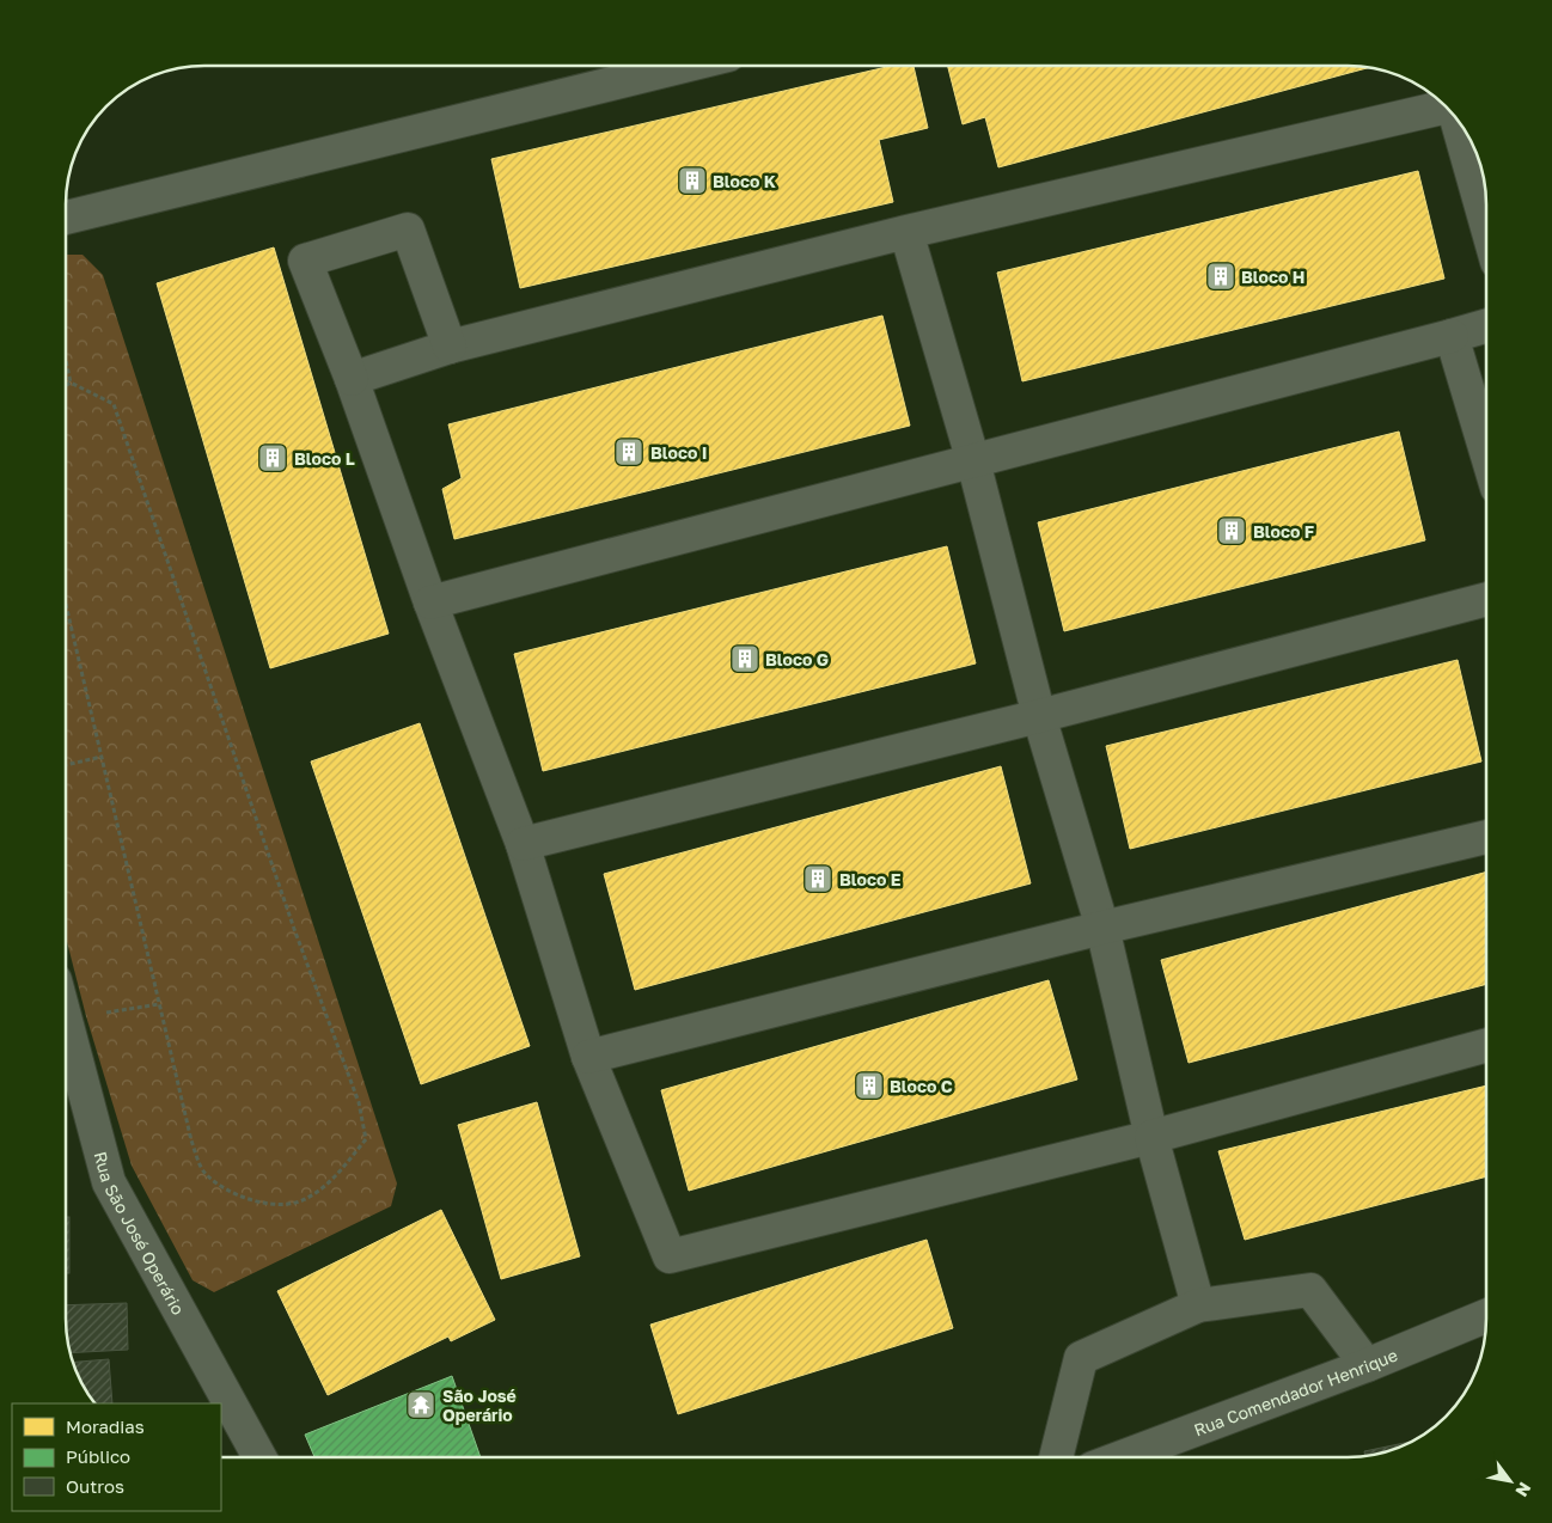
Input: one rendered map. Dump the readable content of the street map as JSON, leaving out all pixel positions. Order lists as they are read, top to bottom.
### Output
{
  "streets": {
    "street": ["Rua São José Operário", "Rua Comendador Henrique"]
  },
  "places": {
    "building": [
      "Bloco K",
      "Bloco H",
      "Bloco I",
      "Bloco L",
      "Bloco F",
      "Bloco G",
      "Bloco E",
      "Bloco C"
    ],
    "temple": ["São José Operário"]
  },
  "legend": ["Moradias", "Público", "Outros"],
  "north": "bottom right"
}
